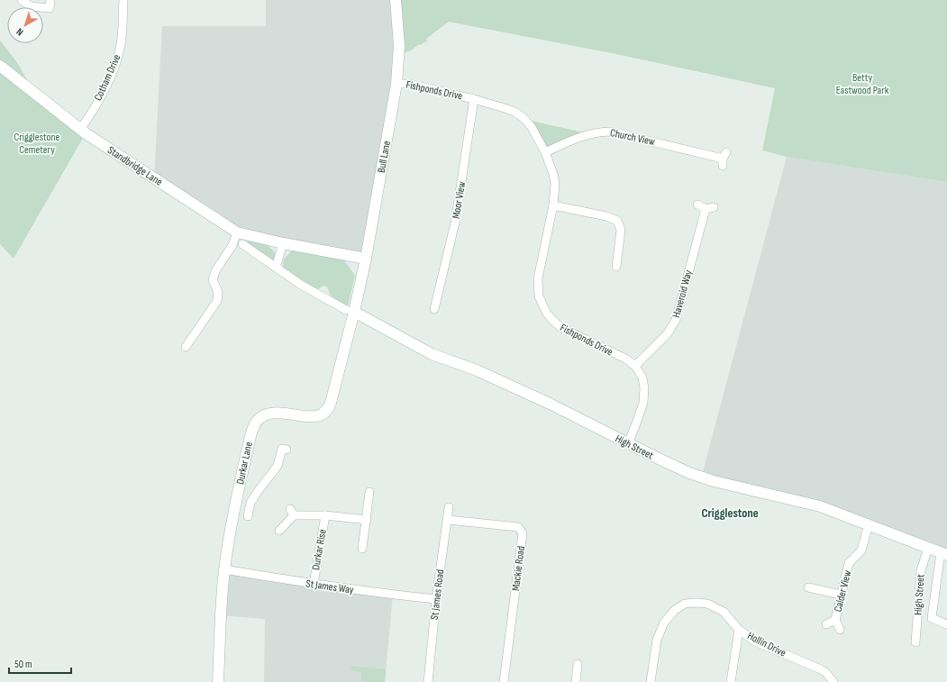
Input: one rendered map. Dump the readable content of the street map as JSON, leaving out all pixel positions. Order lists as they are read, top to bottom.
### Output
{
  "streets": {
    "street": [
      "Cotham Drive",
      "Fishponds Drive",
      "Church View",
      "Bull Lane",
      "Standbridge Lane",
      "Moor View",
      "Haveroid Way",
      "High Street",
      "Durkar Lane",
      "Durkar Rise",
      "Mackie Road",
      "St James Way",
      "Calder View",
      "St James Road",
      "Hollin Drive"
    ]
  },
  "crossings": [
    ["Cotham Drive", "Standbridge Lane"],
    ["Fishponds Drive", "Church View"],
    ["Fishponds Drive", "Bull Lane"],
    ["Fishponds Drive", "Moor View"],
    ["Fishponds Drive", "Haveroid Way"],
    ["Fishponds Drive", "High Street"],
    ["Bull Lane", "Standbridge Lane"],
    ["Bull Lane", "High Street"],
    ["Bull Lane", "Durkar Lane"],
    ["High Street", "Durkar Lane"],
    ["High Street", "Calder View"],
    ["Durkar Lane", "St James Way"],
    ["Durkar Rise", "St James Way"],
    ["Mackie Road", "St James Road"],
    ["St James Way", "St James Road"]
  ],
  "districts": ["Crigglestone"],
  "parks": ["Betty Eastwood Park", "Crigglestone Cemetery"],
  "scale_bar": "50 m",
  "north": "bottom left"
}
